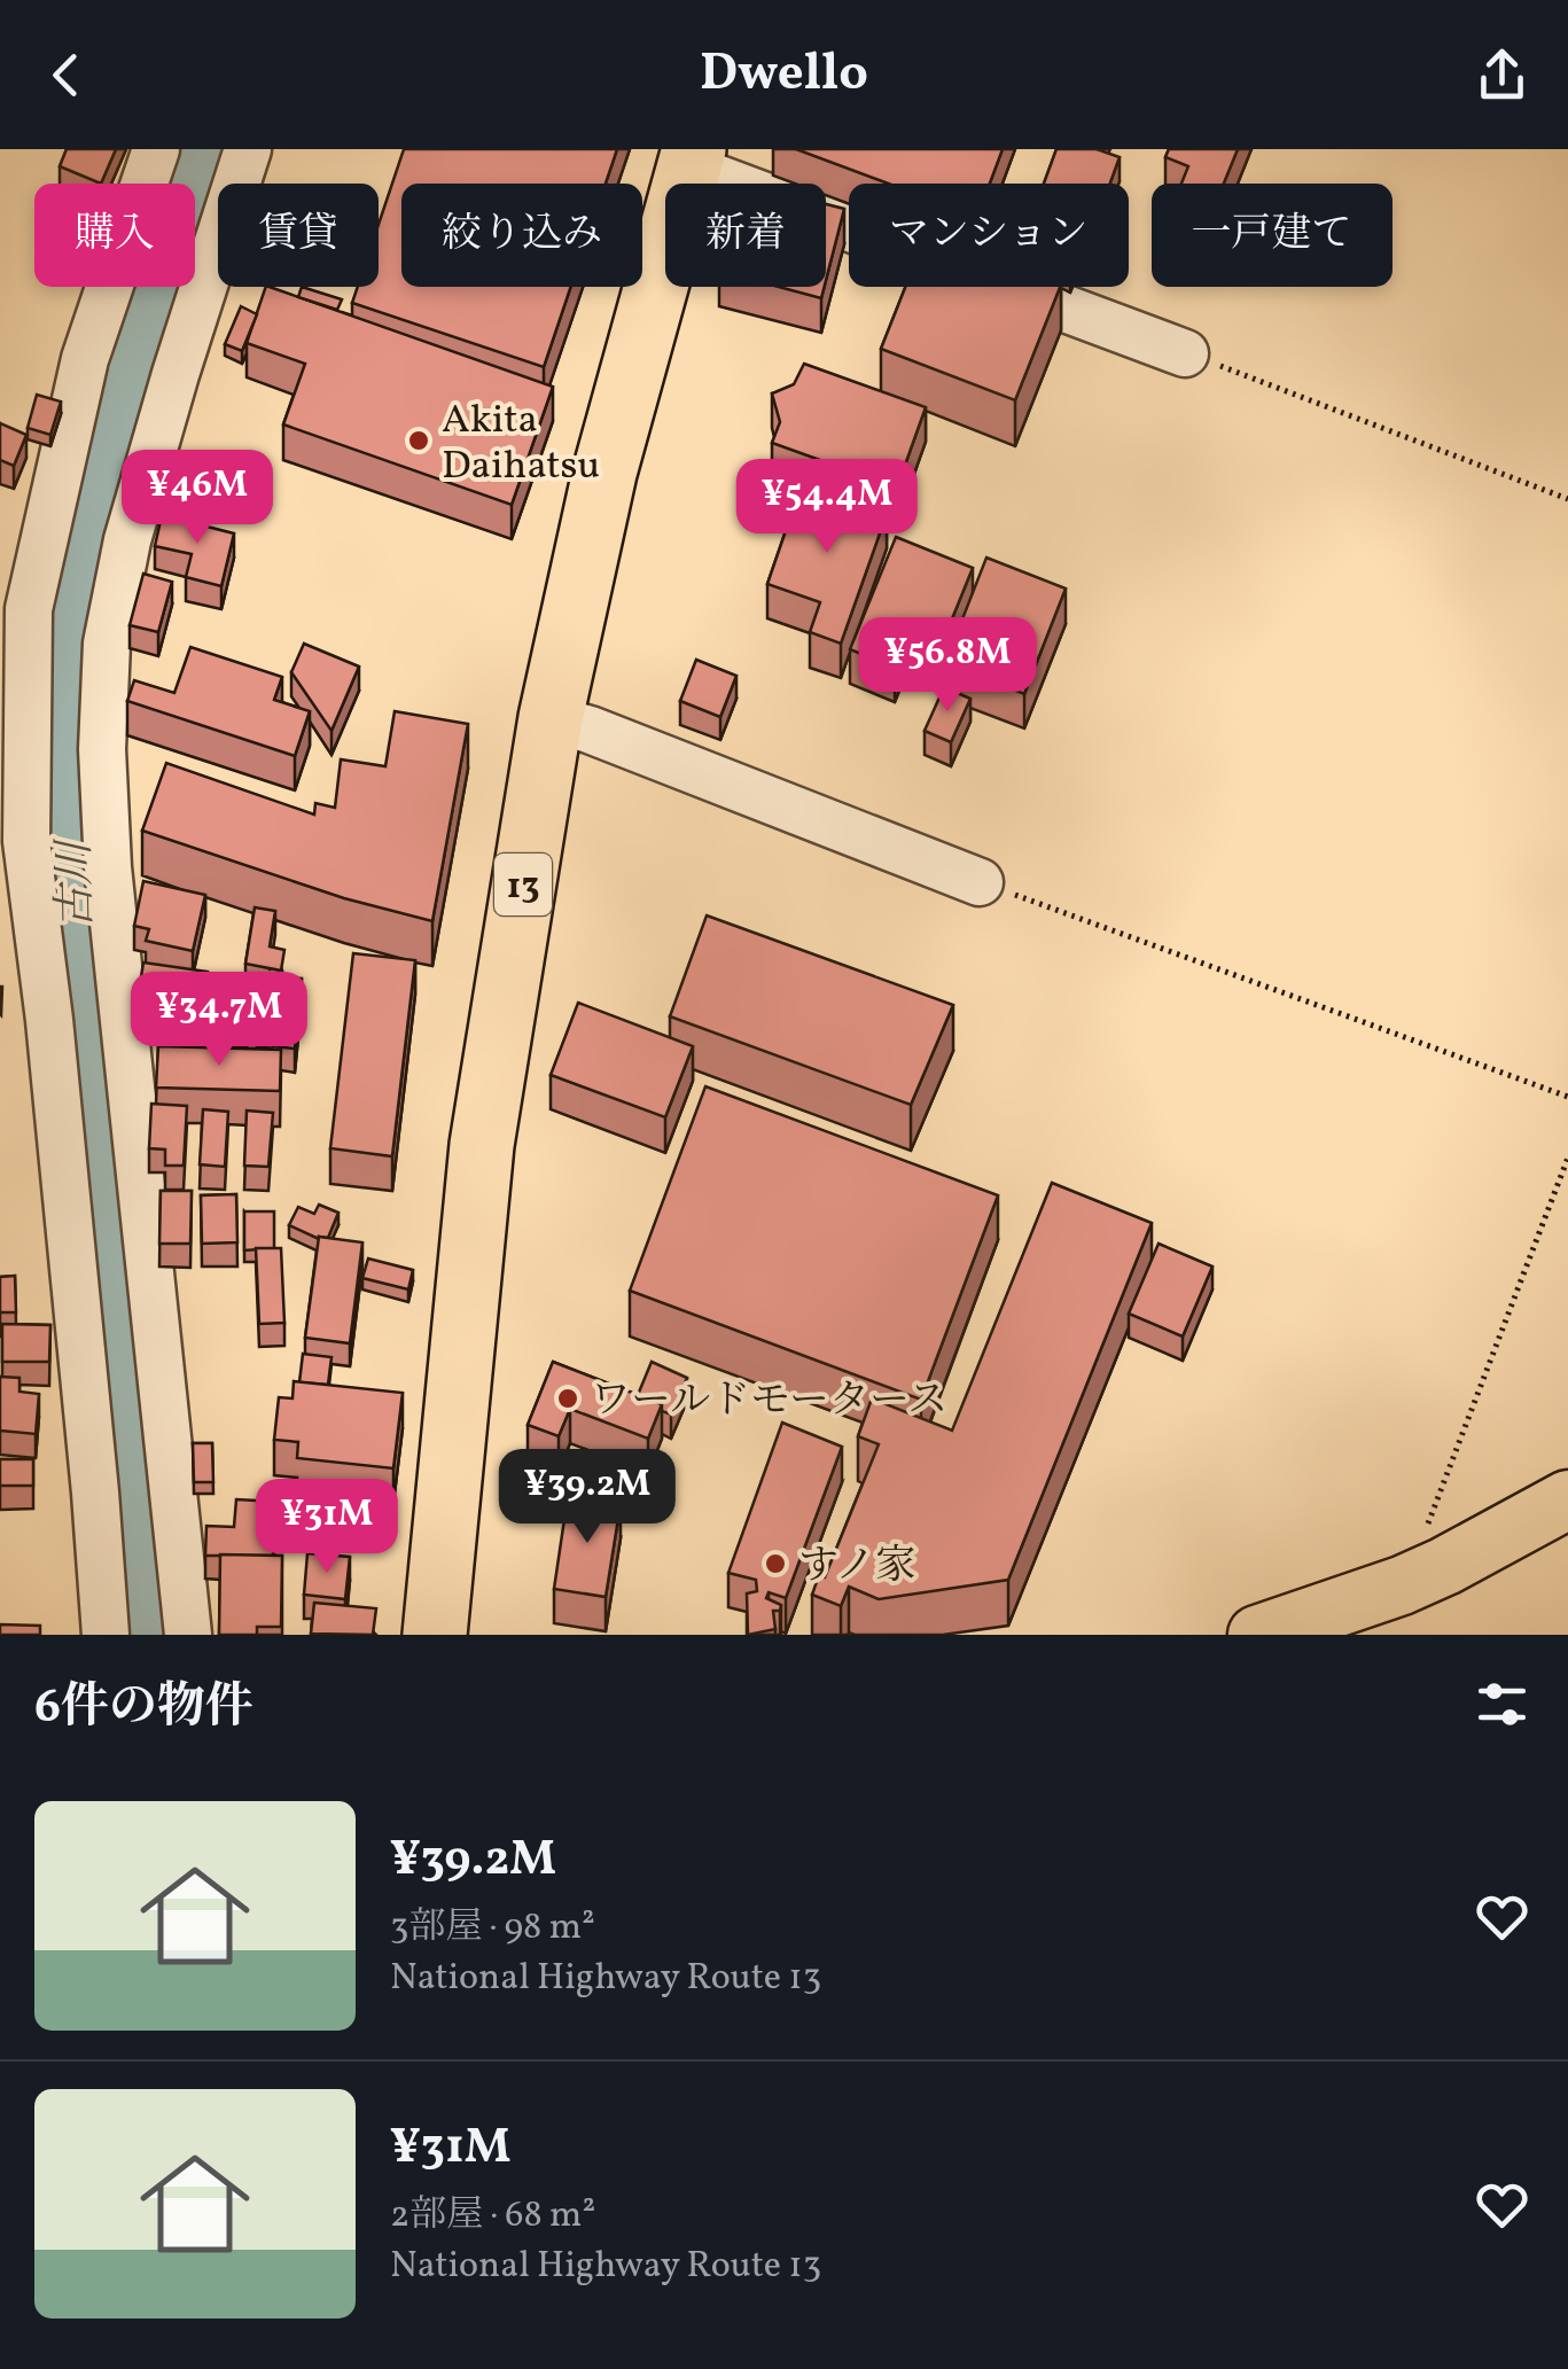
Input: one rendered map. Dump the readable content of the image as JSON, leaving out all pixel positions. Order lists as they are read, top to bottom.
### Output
{
  "streets": {
    "highway": ["13"]
  },
  "water": ["古川"],
  "places": ["Akita Daihatsu", "ワールドモータース", "すノ家"],
  "page": {
    "header": "Dwello",
    "chip": [
      "購入",
      "賃貸",
      "絞り込み",
      "新着",
      "マンション",
      "一戸建て"
    ],
    "price": [
      "¥46M",
      "¥54.4M",
      "¥56.8M",
      "¥34.7M",
      "¥39.2M",
      "¥31M"
    ],
    "heading": "6件の物件",
    "list": [
      {
        "name": "¥39.2M",
        "note": "3部屋 · 98 m² · National Highway Route 13"
      },
      {
        "name": "¥31M",
        "note": "2部屋 · 68 m² · National Highway Route 13"
      }
    ]
  }
}
